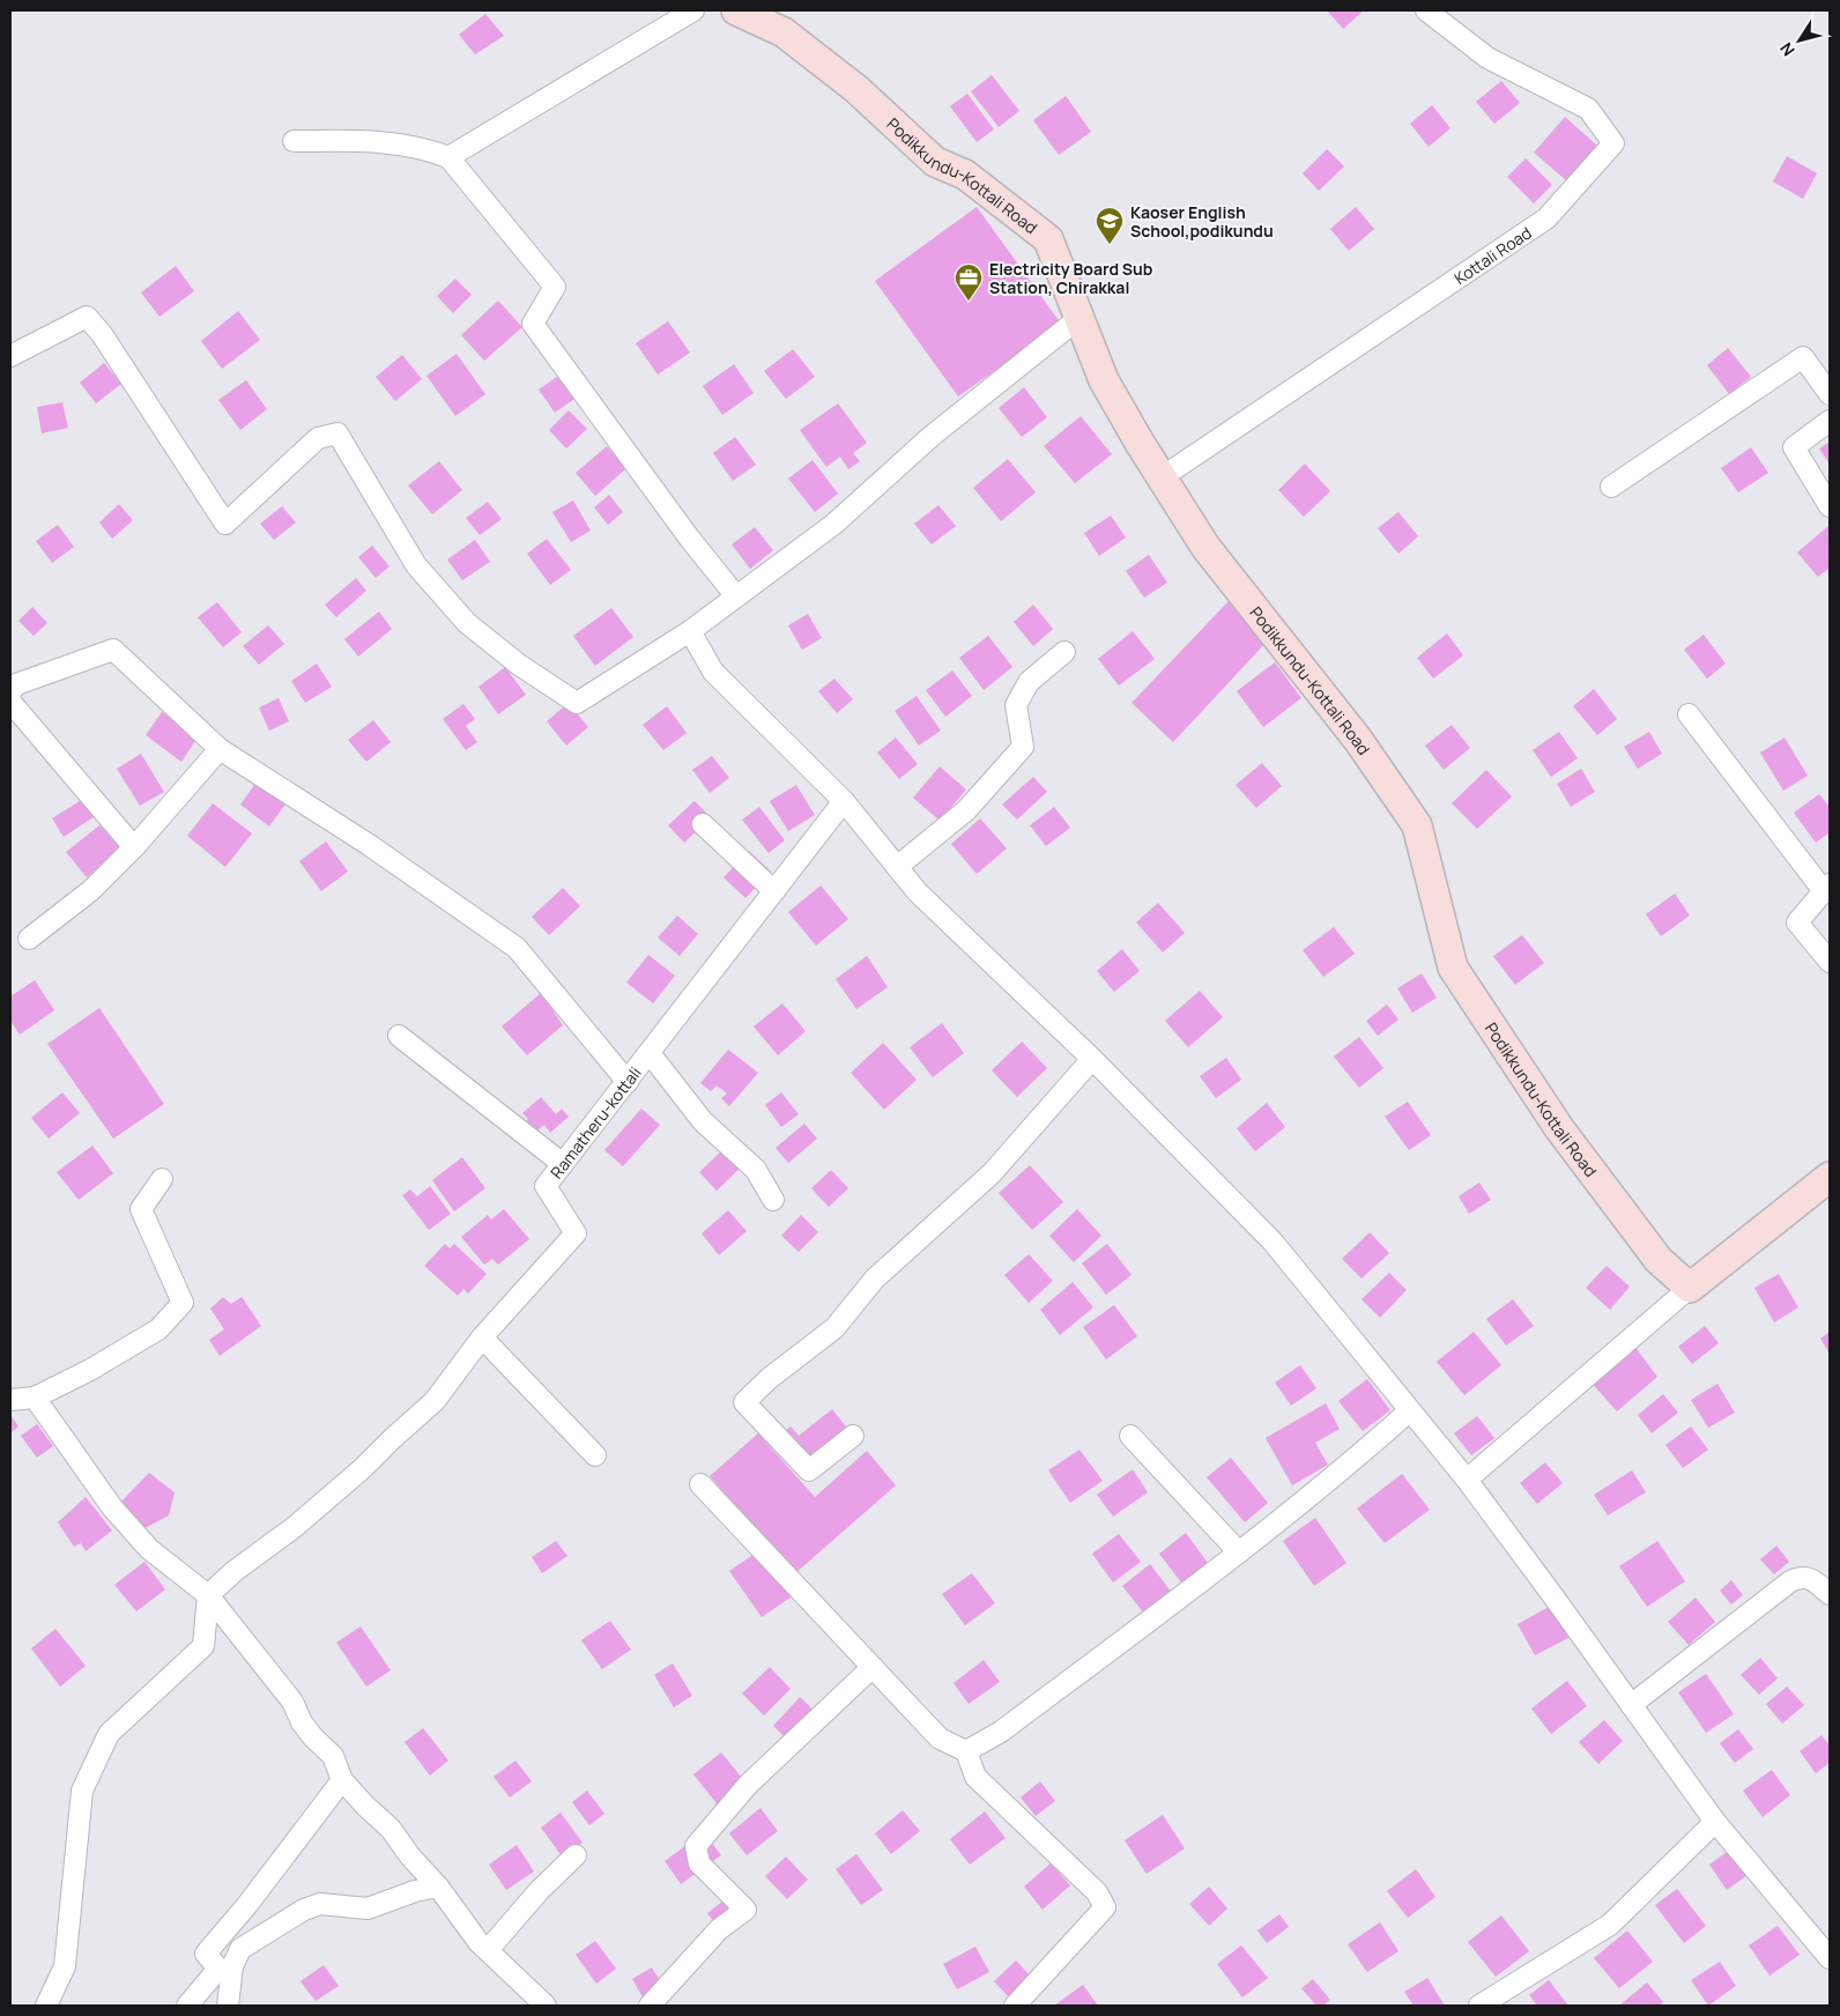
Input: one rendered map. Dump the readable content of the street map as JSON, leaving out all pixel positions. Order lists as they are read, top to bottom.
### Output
{
  "streets": {
    "main road": ["Podikkundu-Kottali Road"],
    "street": ["Kottali Road", "Ramatheru-kottali"]
  },
  "crossings": [
    ["Podikkundu-Kottali Road", "Kottali Road"]
  ],
  "places": {
    "school or university": ["Kaoser English School,podikundu"],
    "office": ["Electricity Board Sub Station, Chirakkal"]
  },
  "north": "bottom left"
}
